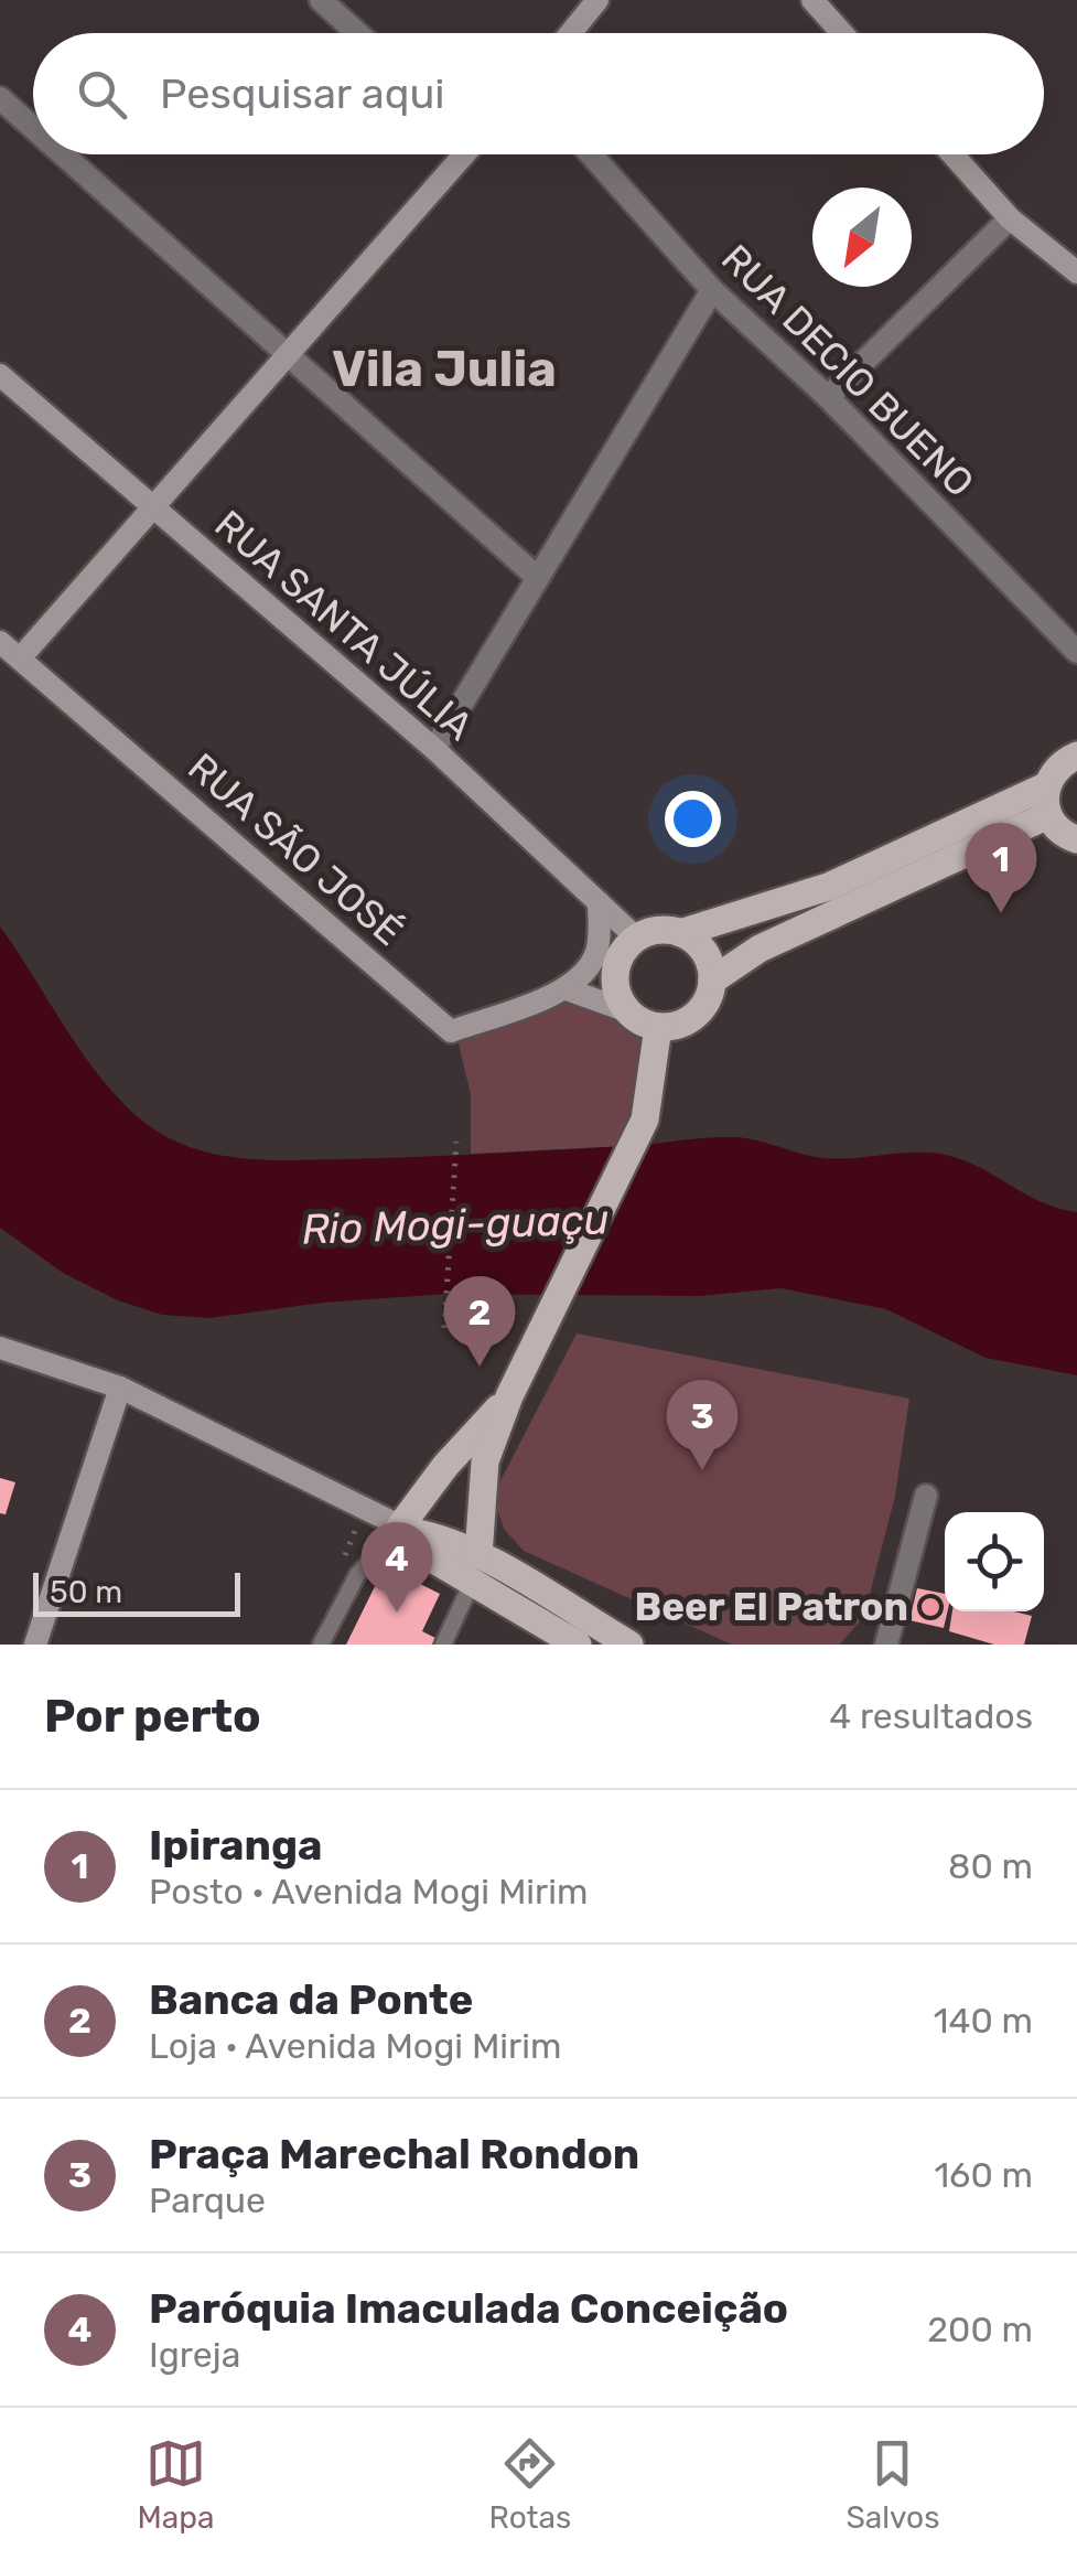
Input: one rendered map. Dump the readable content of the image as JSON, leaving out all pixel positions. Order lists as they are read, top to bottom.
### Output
{
  "streets": {
    "street": ["RUA DECIO BUENO", "RUA SANTA JÚLIA", "RUA SÃO JOSÉ"]
  },
  "districts": ["Vila Julia"],
  "water": ["Rio Mogi-guaçu"],
  "places": ["Beer El Patron"],
  "scale_bar": "50 m",
  "north": "bottom left",
  "page": {
    "search": "Pesquisar aqui",
    "pins": [
      "1",
      "2",
      "3",
      "4"
    ],
    "scale": "50 m",
    "heading": ["Por perto", "4 resultados"],
    "list": [
      {
        "mark": "1",
        "name": "Ipiranga",
        "note": "Posto · Avenida Mogi Mirim",
        "value": "80 m"
      },
      {
        "mark": "2",
        "name": "Banca da Ponte",
        "note": "Loja · Avenida Mogi Mirim",
        "value": "140 m"
      },
      {
        "mark": "3",
        "name": "Praça Marechal Rondon",
        "note": "Parque",
        "value": "160 m"
      },
      {
        "mark": "4",
        "name": "Paróquia Imaculada Conceição",
        "note": "Igreja",
        "value": "200 m"
      }
    ],
    "nav": ["Mapa", "Rotas", "Salvos"]
  }
}
